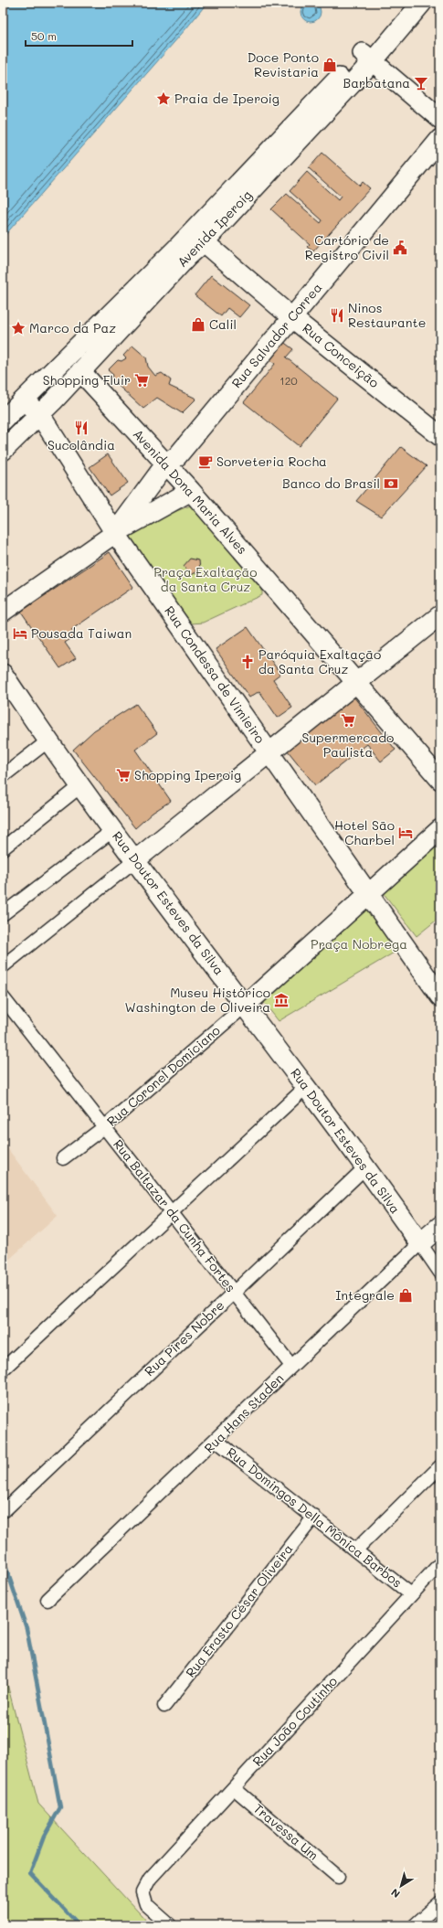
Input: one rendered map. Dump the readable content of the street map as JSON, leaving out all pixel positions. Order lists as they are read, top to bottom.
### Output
{
  "streets": {
    "main road": [
      "Avenida Iperoig",
      "Rua Salvador Correa",
      "Rua Conceição",
      "Avenida Dona Maria Alves",
      "Rua Condessa de Vimieiro",
      "Rua Doutor Esteves da Silva",
      "Rua Coronel Domiciano",
      "Rua Hans Staden"
    ],
    "street": [
      "Rua Baltazar da Cunha Fortes",
      "Rua Pires Nobre",
      "Rua Domingos Della Mônica Barbos",
      "Rua Erasto César Oliveira",
      "Rua João Coutinho",
      "Travessa Um"
    ]
  },
  "crossings": [
    ["Avenida Iperoig", "Rua Conceição"],
    ["Avenida Iperoig", "Avenida Dona Maria Alves"],
    ["Avenida Iperoig", "Rua Condessa de Vimieiro"],
    ["Rua Salvador Correa", "Rua Conceição"],
    ["Rua Salvador Correa", "Avenida Dona Maria Alves"],
    ["Rua Salvador Correa", "Rua Condessa de Vimieiro"],
    ["Rua Condessa de Vimieiro", "Rua Coronel Domiciano"],
    ["Rua Doutor Esteves da Silva", "Rua Coronel Domiciano"],
    ["Rua Doutor Esteves da Silva", "Rua Pires Nobre"],
    ["Rua Doutor Esteves da Silva", "Rua Hans Staden"],
    ["Rua Coronel Domiciano", "Rua Baltazar da Cunha Fortes"],
    ["Rua Baltazar da Cunha Fortes", "Rua Pires Nobre"],
    ["Rua Baltazar da Cunha Fortes", "Rua Hans Staden"],
    ["Rua Hans Staden", "Rua Domingos Della Mônica Barbos"],
    ["Rua Domingos Della Mônica Barbos", "Rua Erasto César Oliveira"],
    ["Rua Domingos Della Mônica Barbos", "Rua João Coutinho"],
    ["Rua João Coutinho", "Travessa Um"]
  ],
  "parks": ["Praça Exaltação da Santa Cruz", "Praça Nobrega"],
  "places": {
    "shop": ["Doce Ponto Revistaria", "Calil", "Integrale"],
    "bar": ["Barbatana"],
    "place": ["Praia de Iperoig", "Marco da Paz"],
    "public building": ["Cartório de Registro Civil"],
    "restaurant": ["Ninos Restaurante", "Sucolândia"],
    "supermarket": ["Shopping Fluir", "Supermercado Paulista", "Shopping Iperoig"],
    "cafe": ["Sorveteria Rocha"],
    "bank": ["Banco do Brasil"],
    "hotel": ["Pousada Taiwan", "Hotel São Charbel"],
    "church": ["Paróquia Exaltação da Santa Cruz"],
    "museum": ["Museu Histórico Washington de Oliveira"]
  },
  "house_numbers": ["120"],
  "scale_bar": "50 m",
  "north": "bottom left"
}
